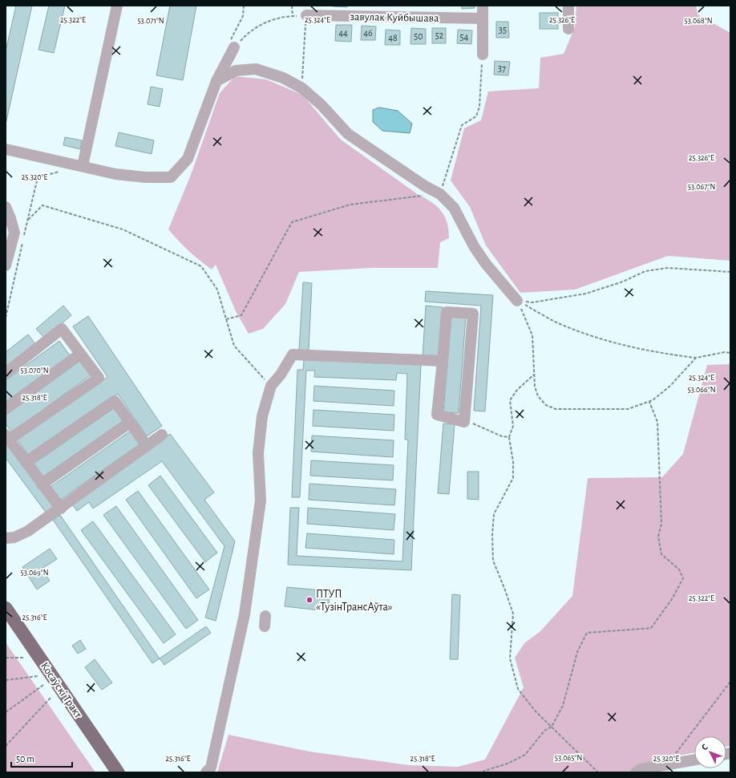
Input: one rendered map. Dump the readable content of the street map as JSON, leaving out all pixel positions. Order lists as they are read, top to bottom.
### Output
{
  "streets": {
    "main road": ["Косаўскі Тракт"],
    "street": ["завулак Куйбышава"]
  },
  "places": ["ПТУП «ТузінТрансАўта»"],
  "house_numbers": [
    "35",
    "44",
    "46",
    "52",
    "50",
    "54",
    "48",
    "37"
  ],
  "scale_bar": "50 m",
  "north": "top left",
  "coordinates": [
    "25.322°E",
    "25.324°E",
    "25.326°E",
    "53.071°N",
    "53.068°N",
    "25.320°E",
    "53.067°N",
    "53.070°N",
    "53.066°N",
    "25.318°E",
    "53.069°N",
    "25.316°E",
    "53.065°N"
  ]
}
